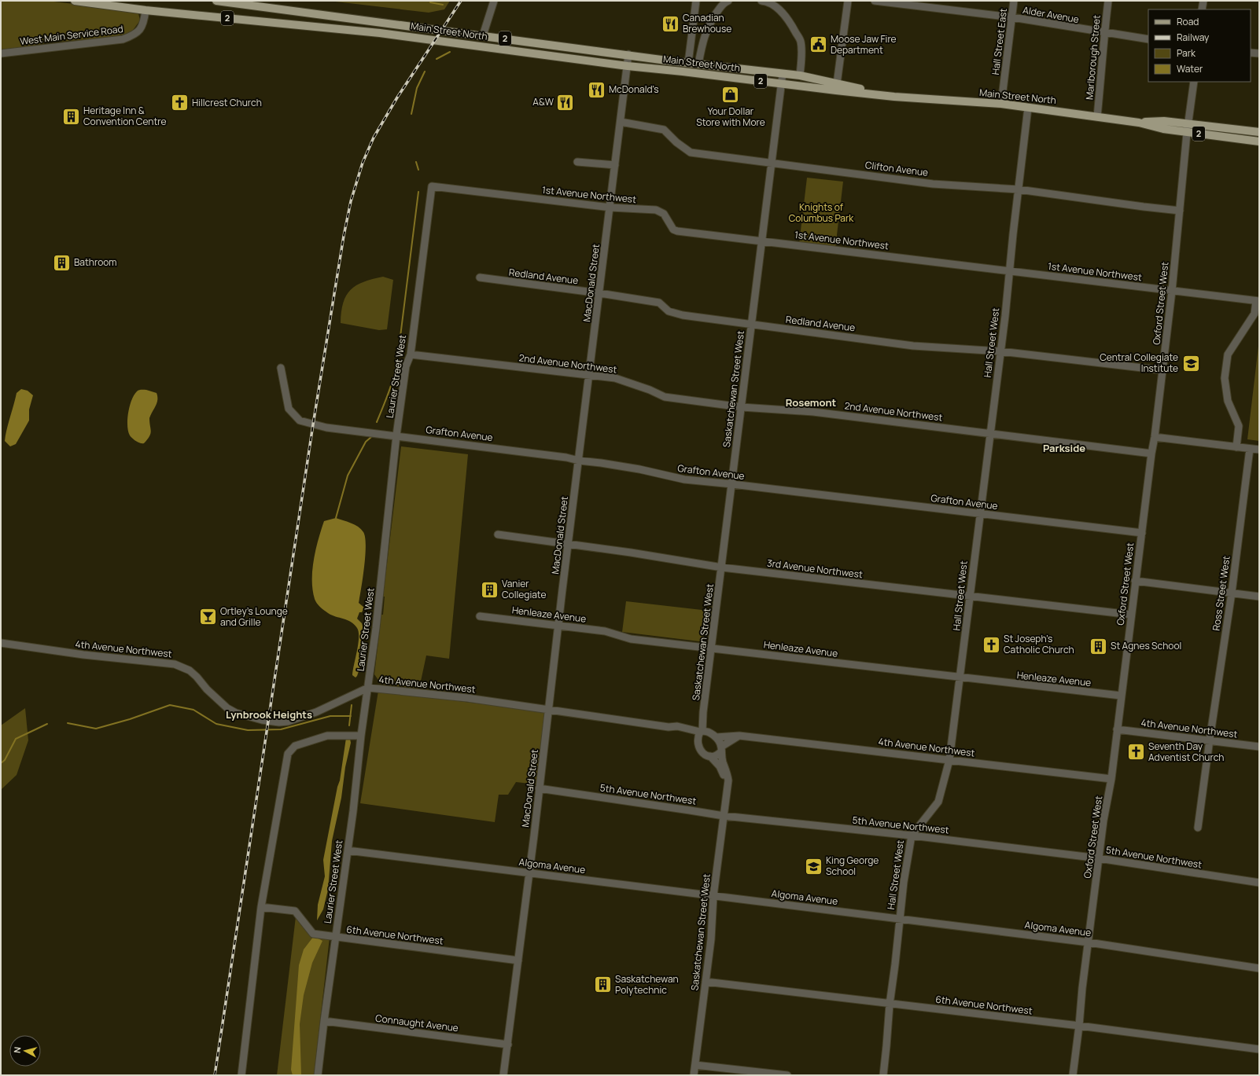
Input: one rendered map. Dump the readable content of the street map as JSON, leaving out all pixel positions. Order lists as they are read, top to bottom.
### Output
{
  "streets": {
    "main road": ["2", "Main Street North"],
    "street": [
      "Alder Avenue",
      "West Main Service Road",
      "Hall Street East",
      "Marlborough Street",
      "Clifton Avenue",
      "1st Avenue Northwest",
      "Redland Avenue",
      "MacDonald Street",
      "Oxford Street West",
      "Hall Street West",
      "2nd Avenue Northwest",
      "Laurier Street West",
      "Saskatchewan Street West",
      "Grafton Avenue",
      "3rd Avenue Northwest",
      "Ross Street West",
      "Henleaze Avenue",
      "4th Avenue Northwest",
      "5th Avenue Northwest",
      "Algoma Avenue",
      "6th Avenue Northwest",
      "Connaught Avenue"
    ]
  },
  "crossings": [
    ["Alder Avenue", "Hall Street East"],
    ["Alder Avenue", "Marlborough Street"],
    ["Main Street North", "West Main Service Road"],
    ["Main Street North", "Hall Street East"],
    ["Main Street North", "Marlborough Street"],
    ["Main Street North", "MacDonald Street"],
    ["Main Street North", "Oxford Street West"],
    ["Main Street North", "Hall Street West"],
    ["Main Street North", "Saskatchewan Street West"],
    ["Clifton Avenue", "MacDonald Street"],
    ["Clifton Avenue", "Oxford Street West"],
    ["Clifton Avenue", "Hall Street West"],
    ["Clifton Avenue", "Saskatchewan Street West"],
    ["1st Avenue Northwest", "MacDonald Street"],
    ["1st Avenue Northwest", "Oxford Street West"],
    ["1st Avenue Northwest", "Hall Street West"],
    ["1st Avenue Northwest", "Laurier Street West"],
    ["1st Avenue Northwest", "Saskatchewan Street West"],
    ["Redland Avenue", "MacDonald Street"],
    ["Redland Avenue", "Oxford Street West"],
    ["Redland Avenue", "Hall Street West"],
    ["Redland Avenue", "Saskatchewan Street West"],
    ["MacDonald Street", "2nd Avenue Northwest"],
    ["MacDonald Street", "Grafton Avenue"],
    ["MacDonald Street", "3rd Avenue Northwest"],
    ["MacDonald Street", "Henleaze Avenue"],
    ["MacDonald Street", "4th Avenue Northwest"],
    ["MacDonald Street", "5th Avenue Northwest"],
    ["MacDonald Street", "Algoma Avenue"],
    ["MacDonald Street", "6th Avenue Northwest"],
    ["MacDonald Street", "Connaught Avenue"],
    ["Oxford Street West", "2nd Avenue Northwest"],
    ["Oxford Street West", "Grafton Avenue"],
    ["Oxford Street West", "3rd Avenue Northwest"],
    ["Oxford Street West", "Henleaze Avenue"],
    ["Oxford Street West", "4th Avenue Northwest"],
    ["Oxford Street West", "5th Avenue Northwest"],
    ["Oxford Street West", "Algoma Avenue"],
    ["Oxford Street West", "6th Avenue Northwest"],
    ["Hall Street West", "2nd Avenue Northwest"],
    ["Hall Street West", "Grafton Avenue"],
    ["Hall Street West", "3rd Avenue Northwest"],
    ["Hall Street West", "Henleaze Avenue"],
    ["Hall Street West", "4th Avenue Northwest"],
    ["Hall Street West", "5th Avenue Northwest"],
    ["Hall Street West", "Algoma Avenue"],
    ["Hall Street West", "6th Avenue Northwest"],
    ["2nd Avenue Northwest", "Laurier Street West"],
    ["2nd Avenue Northwest", "Saskatchewan Street West"],
    ["Laurier Street West", "Grafton Avenue"],
    ["Laurier Street West", "4th Avenue Northwest"],
    ["Laurier Street West", "Algoma Avenue"],
    ["Laurier Street West", "6th Avenue Northwest"],
    ["Laurier Street West", "Connaught Avenue"],
    ["Saskatchewan Street West", "Grafton Avenue"],
    ["Saskatchewan Street West", "3rd Avenue Northwest"],
    ["Saskatchewan Street West", "Henleaze Avenue"],
    ["Saskatchewan Street West", "4th Avenue Northwest"],
    ["Saskatchewan Street West", "5th Avenue Northwest"],
    ["Saskatchewan Street West", "Algoma Avenue"],
    ["Saskatchewan Street West", "6th Avenue Northwest"],
    ["Ross Street West", "4th Avenue Northwest"]
  ],
  "districts": ["Rosemont", "Parkside", "Lynbrook Heights"],
  "parks": ["Knights of Columbus Park"],
  "places": {
    "restaurant": ["Canadian Brewhouse", "McDonald's", "A&W"],
    "public building": ["Moose Jaw Fire Department"],
    "shop": ["Your Dollar Store with More"],
    "church": ["Hillcrest Church", "St Joseph's Catholic Church", "Seventh Day Adventist Church"],
    "building": [
      "Heritage Inn & Convention Centre",
      "Bathroom",
      "Vanier Collegiate",
      "St Agnes School",
      "Saskatchewan Polytechnic"
    ],
    "school or university": ["Central Collegiate Institute", "King George School"],
    "bar": ["Ortley's Lounge and Grille"]
  },
  "legend": [
    "Road",
    "Railway",
    "Park",
    "Water"
  ],
  "north": "left"
}
